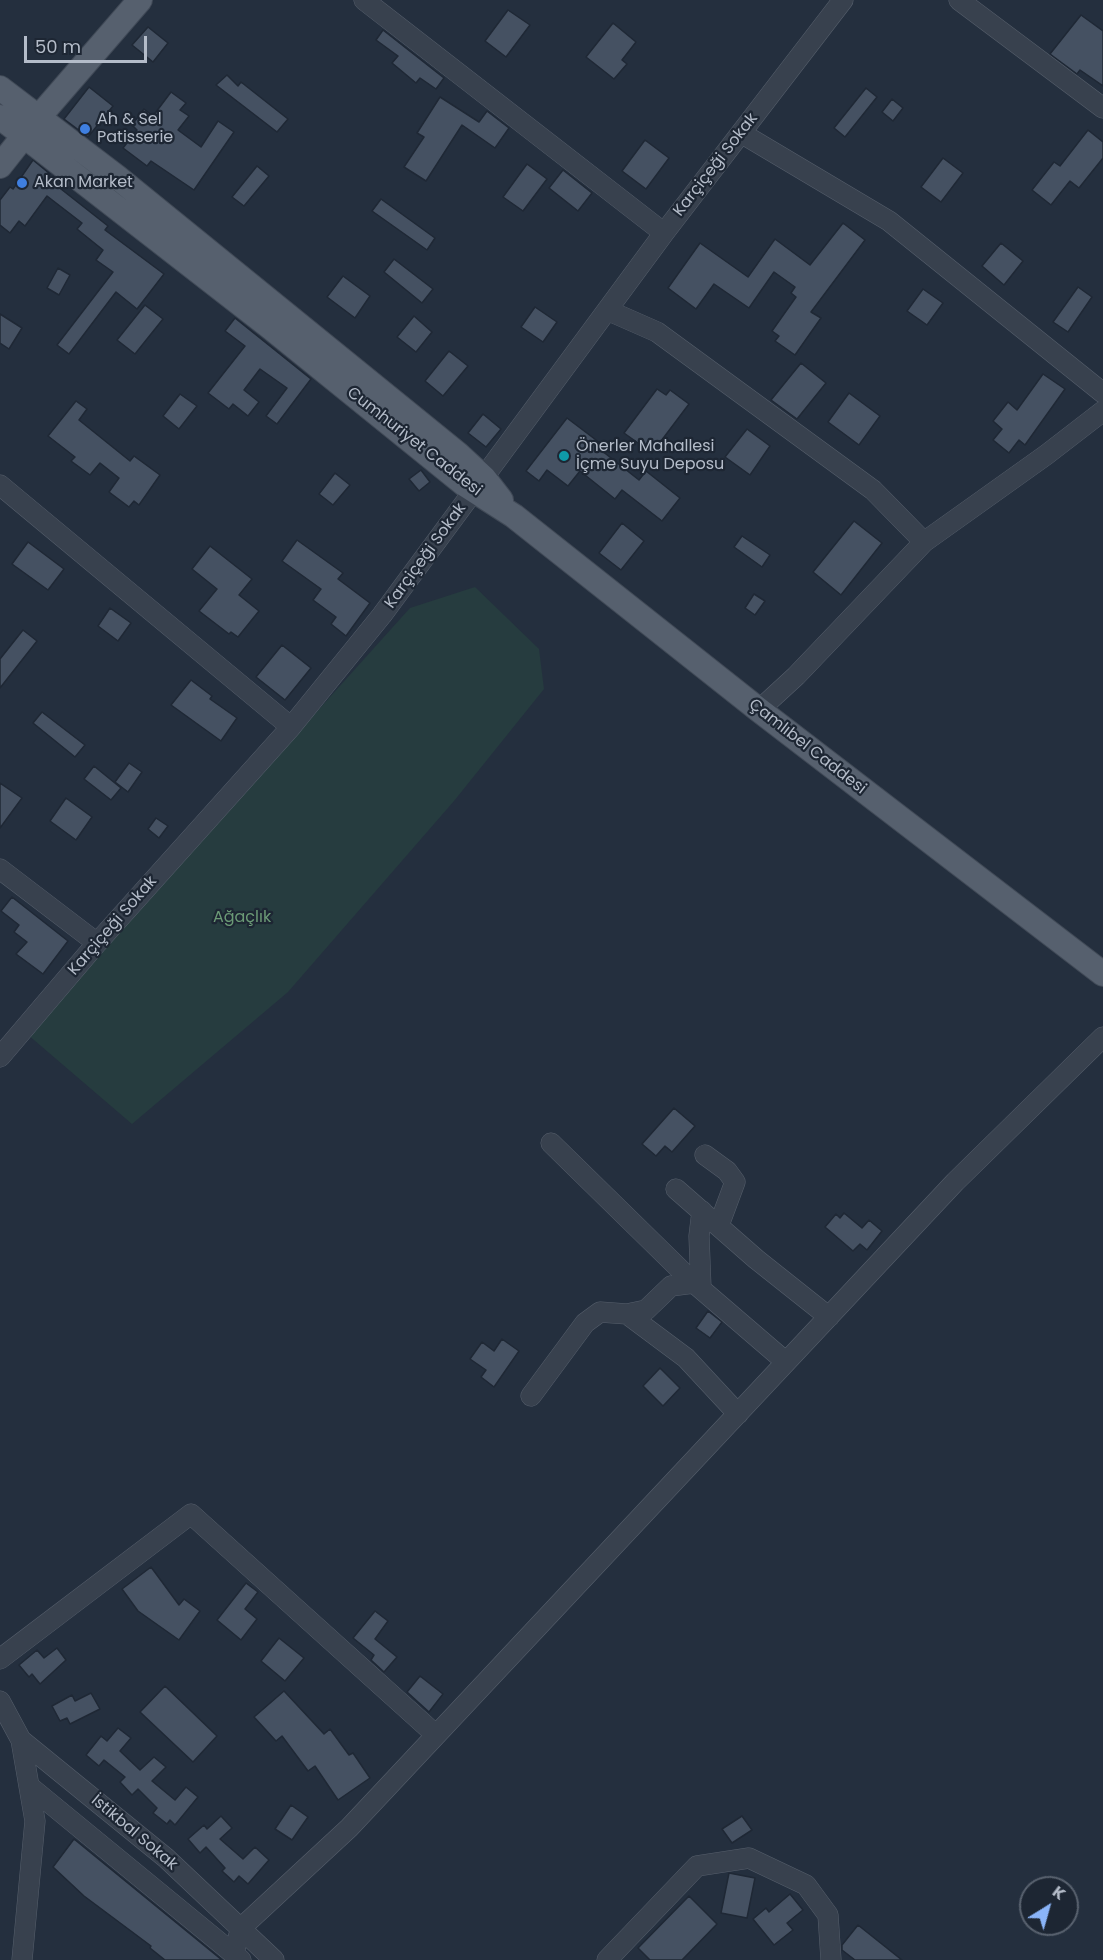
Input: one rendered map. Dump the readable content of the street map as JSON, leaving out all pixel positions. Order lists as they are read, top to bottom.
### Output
{
  "streets": {
    "main road": ["Cumhuriyet Caddesi", "Çamlıbel Caddesi"],
    "street": ["Karçiçeği Sokak", "İstikbal Sokak"]
  },
  "crossings": [
    ["Karçiçeği Sokak", "Cumhuriyet Caddesi"],
    ["Cumhuriyet Caddesi", "Çamlıbel Caddesi"]
  ],
  "parks": ["Ağaçlık"],
  "places": ["Ah & Sel Patisserie", "Akan Market", "Önerler Mahallesi İçme Suyu Deposu"],
  "scale_bar": "50 m",
  "north": "top right"
}
